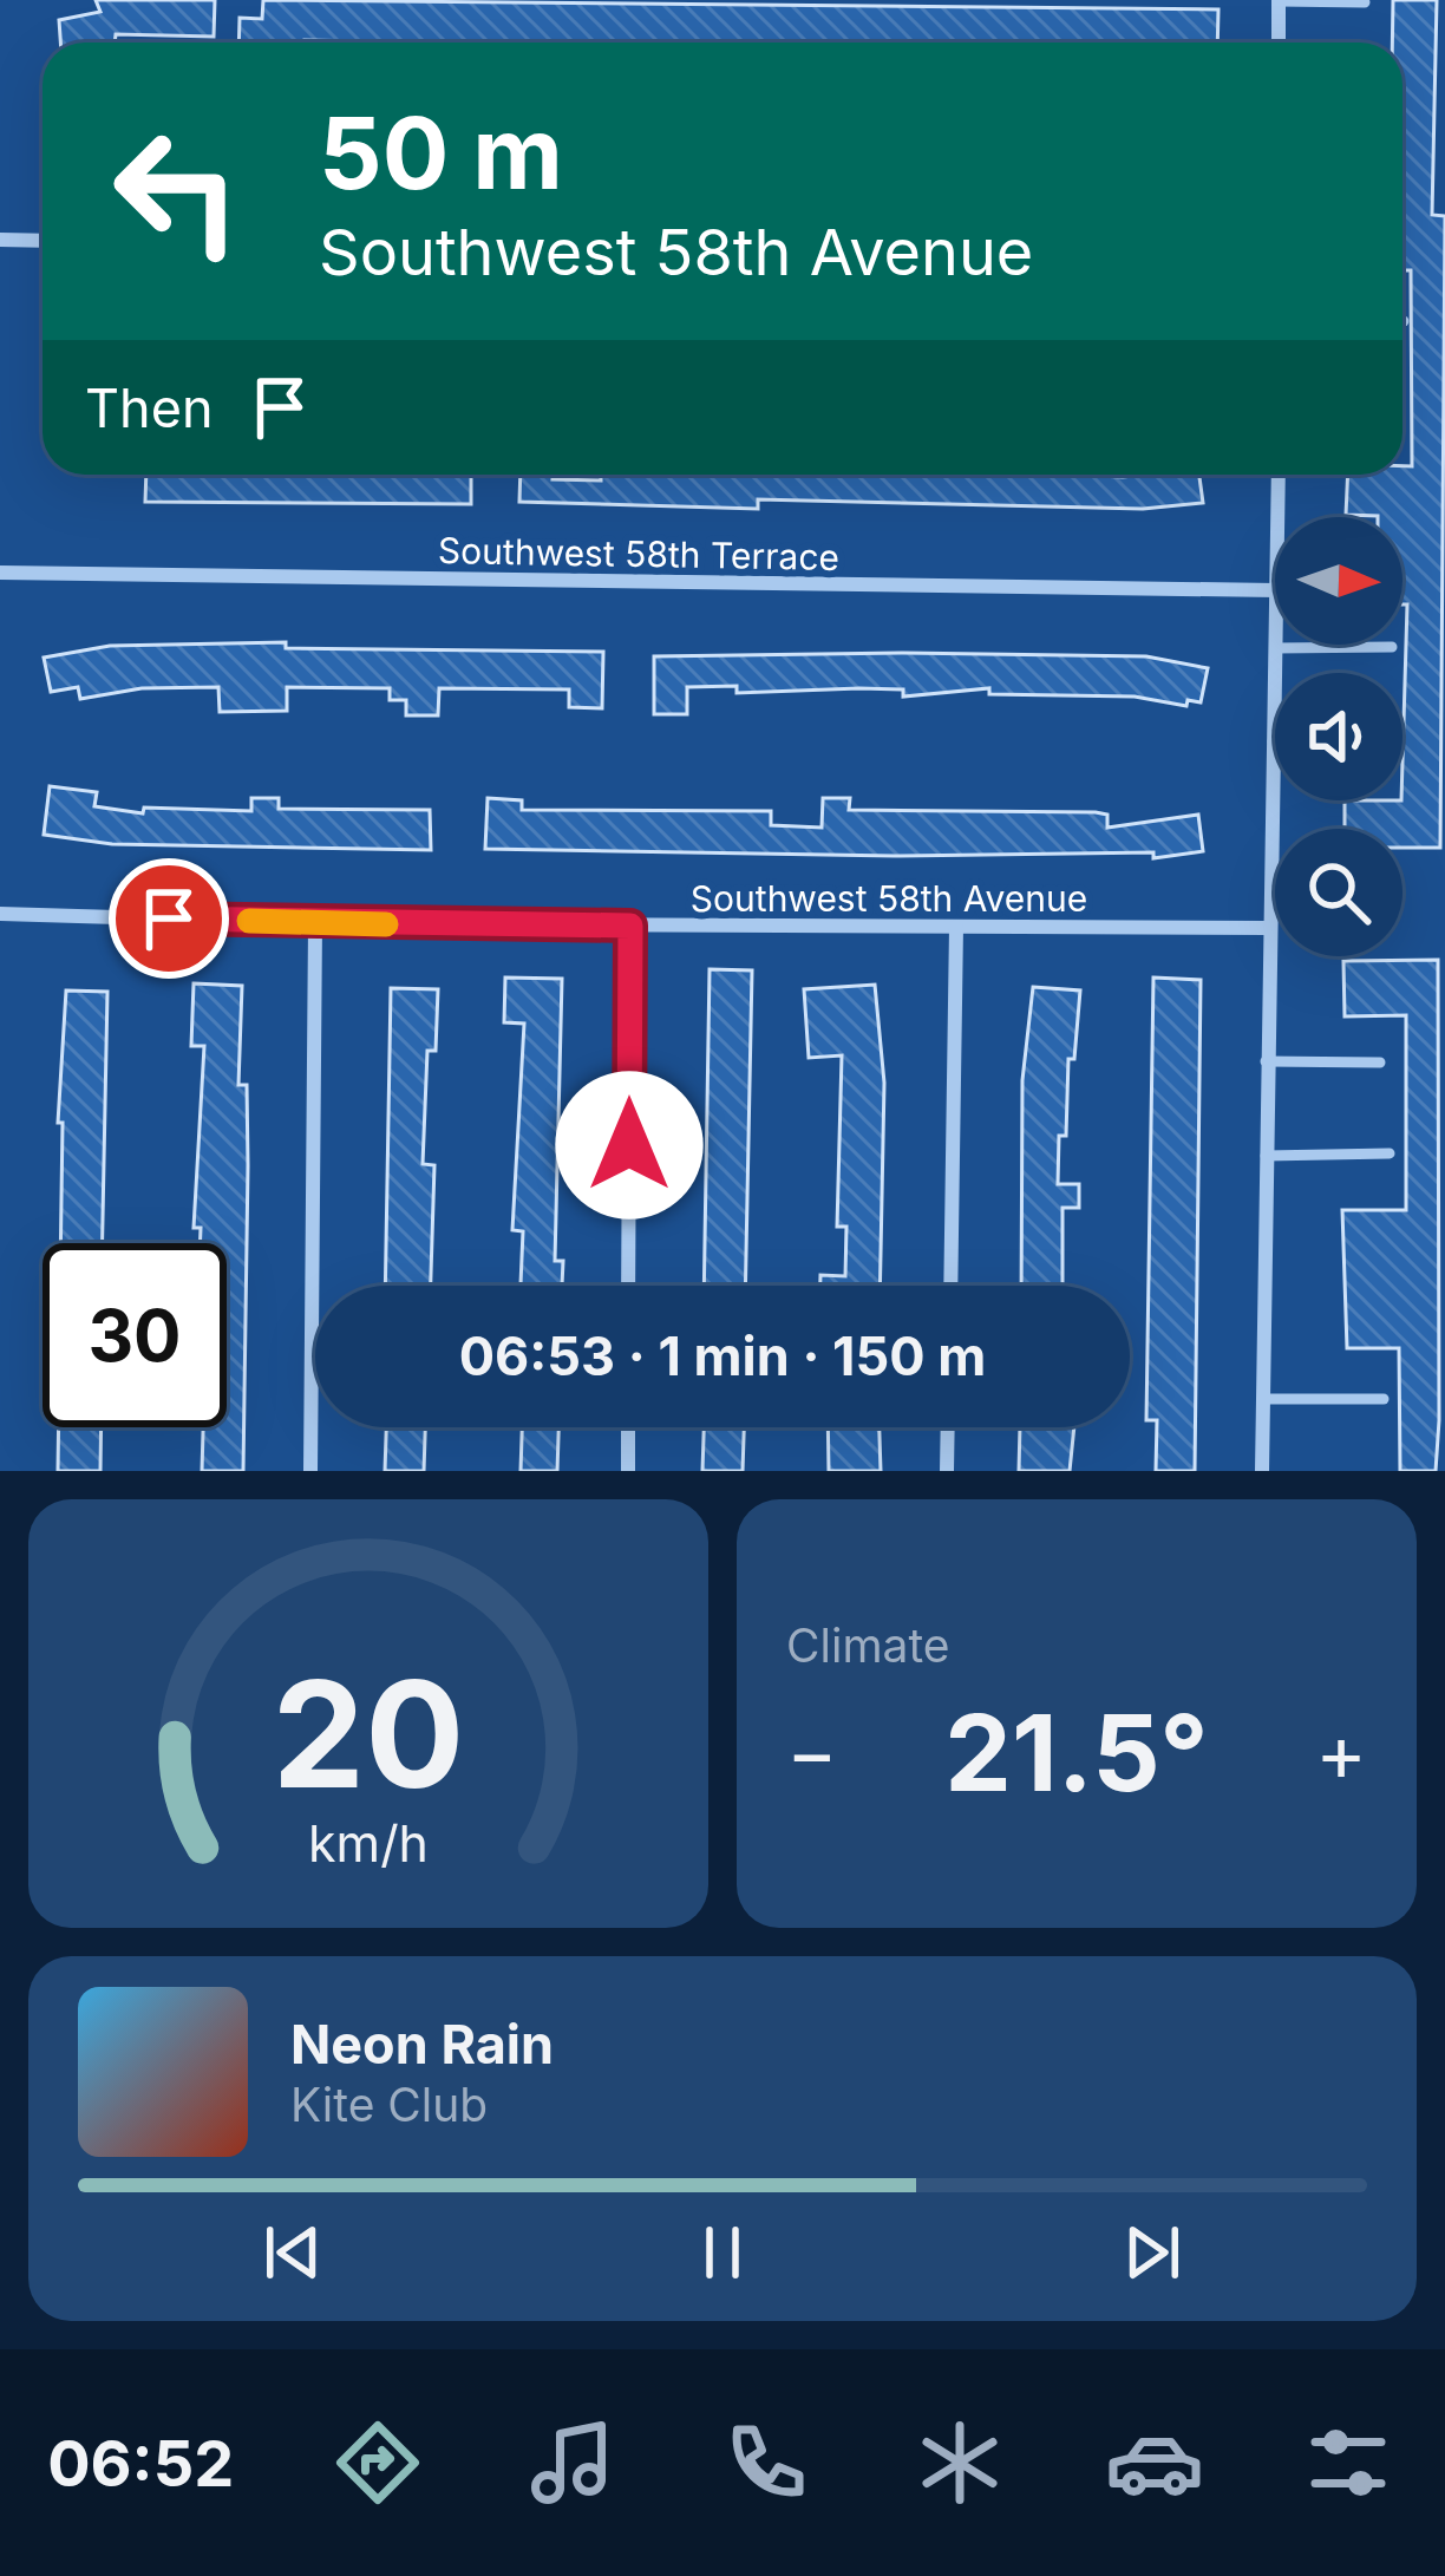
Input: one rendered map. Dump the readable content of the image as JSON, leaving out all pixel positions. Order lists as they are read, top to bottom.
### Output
{
  "streets": {
    "street": ["Southwest 58th Terrace", "Southwest 58th Avenue"]
  },
  "north": "right",
  "page": {
    "turn": ["50 m", "Southwest 58th Avenue"],
    "then": "Then",
    "limit": "30",
    "trip": "06:53 · 1 min · 150 m",
    "tile": "Climate",
    "heat": ["−", "21.5°", "+"],
    "song": ["Neon Rain", "Kite Club"],
    "tabs": "06:52",
    "gauge": ["20", "km/h"]
  }
}
